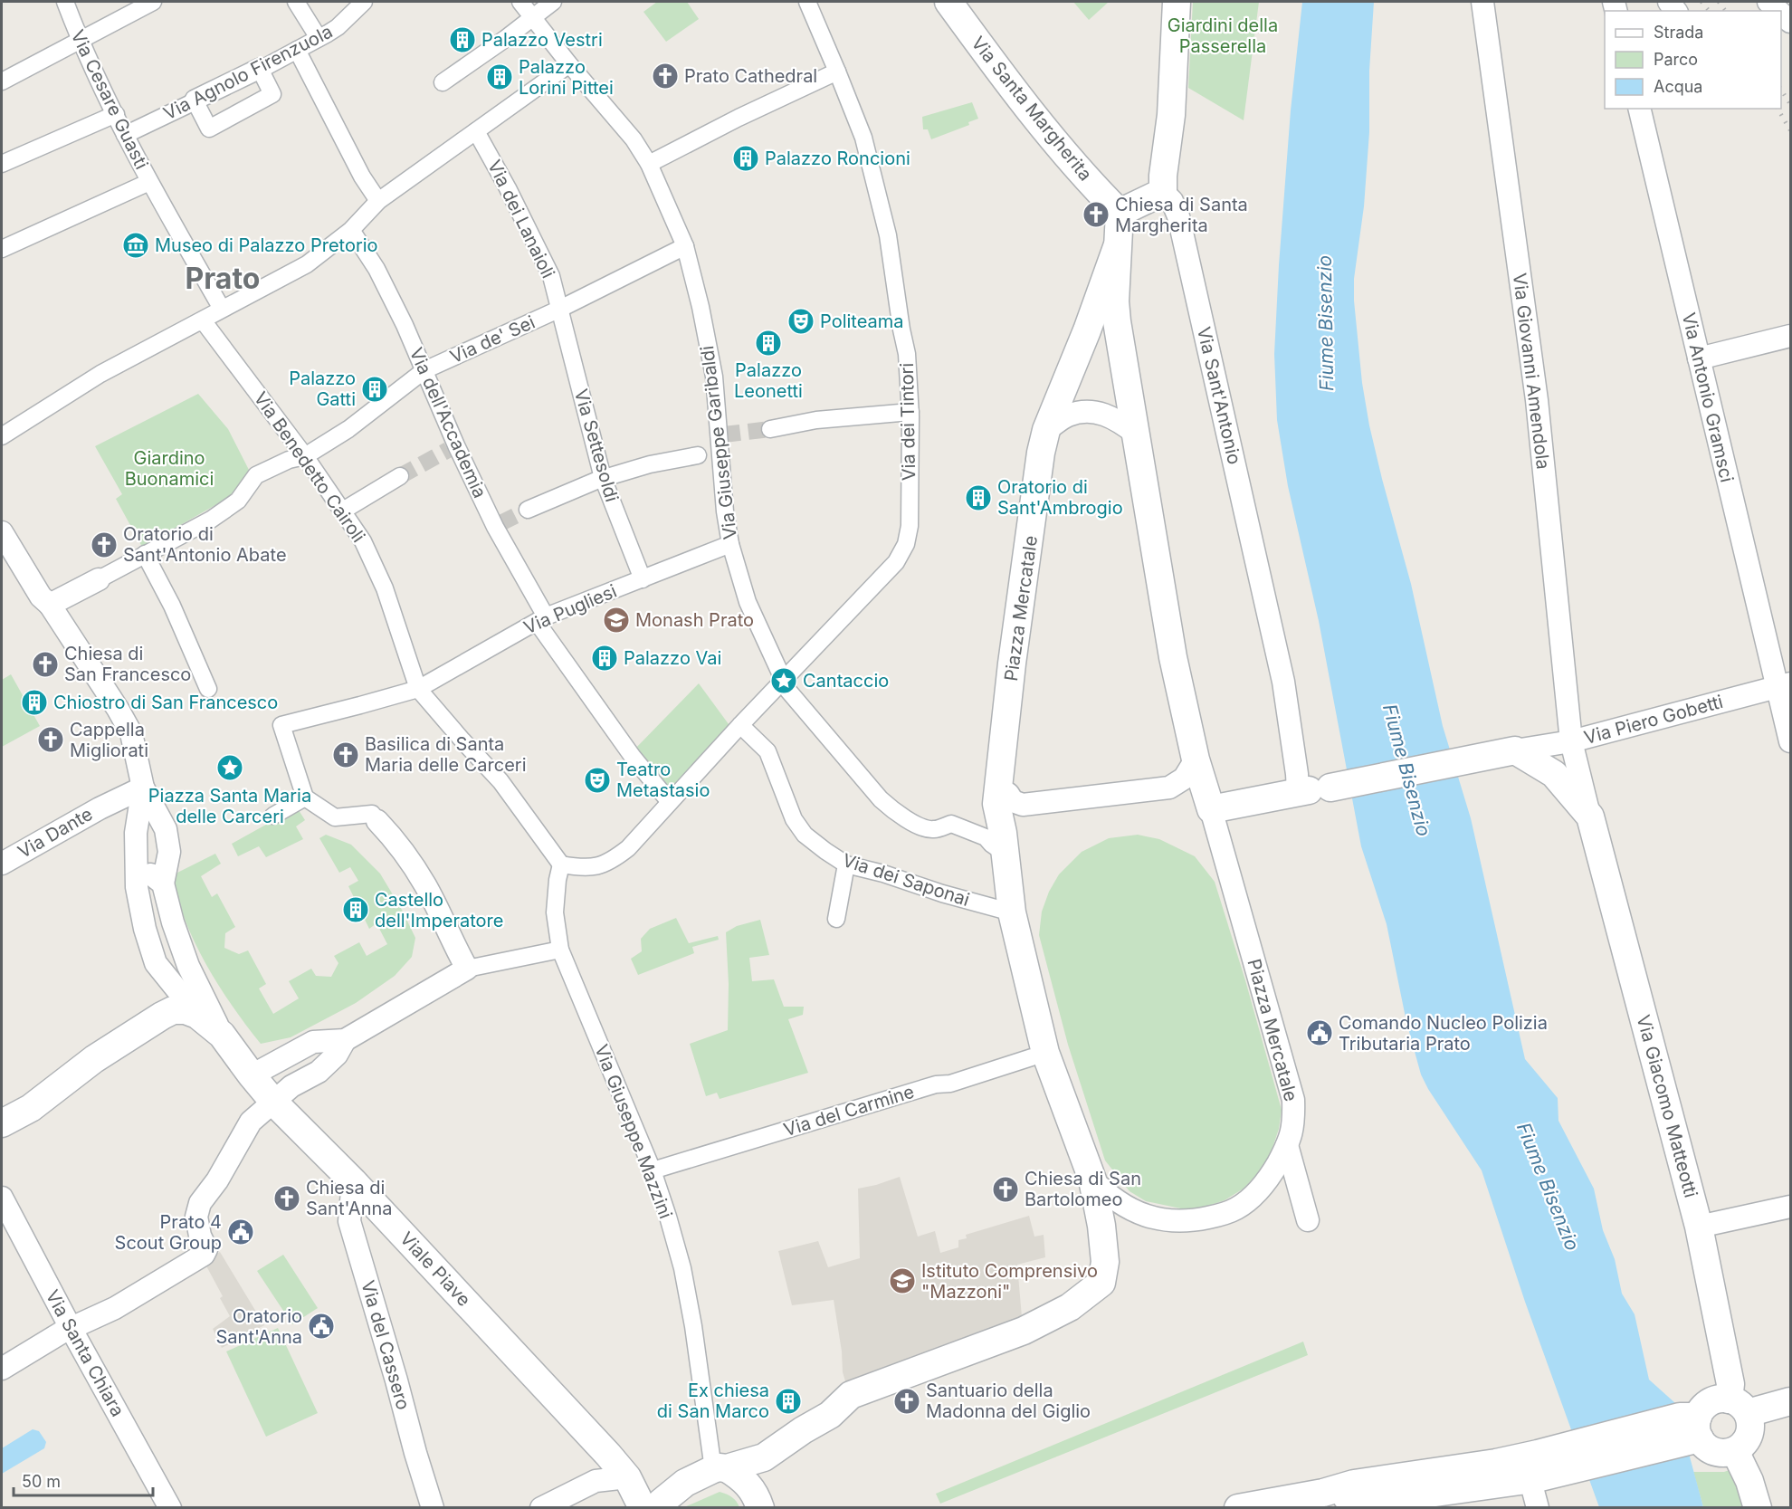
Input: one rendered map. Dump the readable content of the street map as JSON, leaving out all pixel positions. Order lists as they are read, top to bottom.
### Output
{
  "streets": {
    "street": [
      "Via Agnolo Firenzuola",
      "Via Cesare Guasti",
      "Via Santa Margherita",
      "Via dei Lanaioli",
      "Via de' Sei",
      "Via Giovanni Amendola",
      "Via Sant'Antonio",
      "Via Antonio Gramsci",
      "Via dei Tintori",
      "Via dell'Accademia",
      "Via Giuseppe Garibaldi",
      "Via Settesoldi",
      "Via Benedetto Cairoli",
      "Piazza Mercatale",
      "Via Pugliesi",
      "Via Piero Gobetti",
      "Via Dante",
      "Via dei Saponai",
      "Via Giacomo Matteotti",
      "Via del Carmine",
      "Via Giuseppe Mazzini",
      "Viale Piave",
      "Via del Cassero",
      "Via Santa Chiara"
    ]
  },
  "crossings": [
    ["Via Agnolo Firenzuola", "Via Cesare Guasti"],
    ["Via Santa Margherita", "Piazza Mercatale"],
    ["Via dei Lanaioli", "Via de' Sei"],
    ["Via dei Lanaioli", "Via Settesoldi"],
    ["Via de' Sei", "Via dell'Accademia"],
    ["Via de' Sei", "Via Giuseppe Garibaldi"],
    ["Via de' Sei", "Via Settesoldi"],
    ["Via de' Sei", "Via Benedetto Cairoli"],
    ["Via Giovanni Amendola", "Via Piero Gobetti"],
    ["Via Giovanni Amendola", "Via Giacomo Matteotti"],
    ["Via Antonio Gramsci", "Via Piero Gobetti"],
    ["Via dei Tintori", "Via dell'Accademia"],
    ["Via dei Tintori", "Via Giuseppe Garibaldi"],
    ["Via dei Tintori", "Via Benedetto Cairoli"],
    ["Via dei Tintori", "Via dei Saponai"],
    ["Via dei Tintori", "Via Giuseppe Mazzini"],
    ["Via dell'Accademia", "Via Pugliesi"],
    ["Via Giuseppe Garibaldi", "Piazza Mercatale"],
    ["Via Giuseppe Garibaldi", "Via Pugliesi"],
    ["Via Settesoldi", "Via Pugliesi"],
    ["Via Benedetto Cairoli", "Via Pugliesi"],
    ["Via Benedetto Cairoli", "Via Giuseppe Mazzini"],
    ["Piazza Mercatale", "Via dei Saponai"],
    ["Piazza Mercatale", "Via del Carmine"],
    ["Piazza Mercatale", "Via Giuseppe Mazzini"],
    ["Via Piero Gobetti", "Via Giacomo Matteotti"],
    ["Via Dante", "Viale Piave"],
    ["Via del Carmine", "Via Giuseppe Mazzini"],
    ["Viale Piave", "Via del Cassero"]
  ],
  "districts": ["Prato"],
  "water": ["Fiume Bisenzio"],
  "parks": ["Giardini della Passerella", "Giardino Buonamici"],
  "places": {
    "building": [
      "Palazzo Vestri",
      "Palazzo Lorini Pittei",
      "Palazzo Roncioni",
      "Palazzo Leonetti",
      "Palazzo Gatti",
      "Oratorio di Sant'Ambrogio",
      "Palazzo Vai",
      "Chiostro di San Francesco",
      "Castello dell'Imperatore",
      "Ex chiesa di San Marco"
    ],
    "church": [
      "Prato Cathedral",
      "Chiesa di Santa Margherita",
      "Oratorio di Sant'Antonio Abate",
      "Chiesa di San Francesco",
      "Cappella Migliorati",
      "Basilica di Santa Maria delle Carceri",
      "Chiesa di San Bartolomeo",
      "Chiesa di Sant'Anna",
      "Santuario della Madonna del Giglio"
    ],
    "museum": ["Museo di Palazzo Pretorio"],
    "theatre": ["Politeama", "Teatro Metastasio"],
    "school or university": ["Monash Prato", "Istituto Comprensivo \"Mazzoni\""],
    "place": ["Cantaccio", "Piazza Santa Maria delle Carceri"],
    "public building": ["Comando Nucleo Polizia Tributaria Prato", "Prato 4 Scout Group", "Oratorio Sant'Anna"]
  },
  "legend": ["Strada", "Parco", "Acqua"],
  "scale_bar": "50 m"
}
